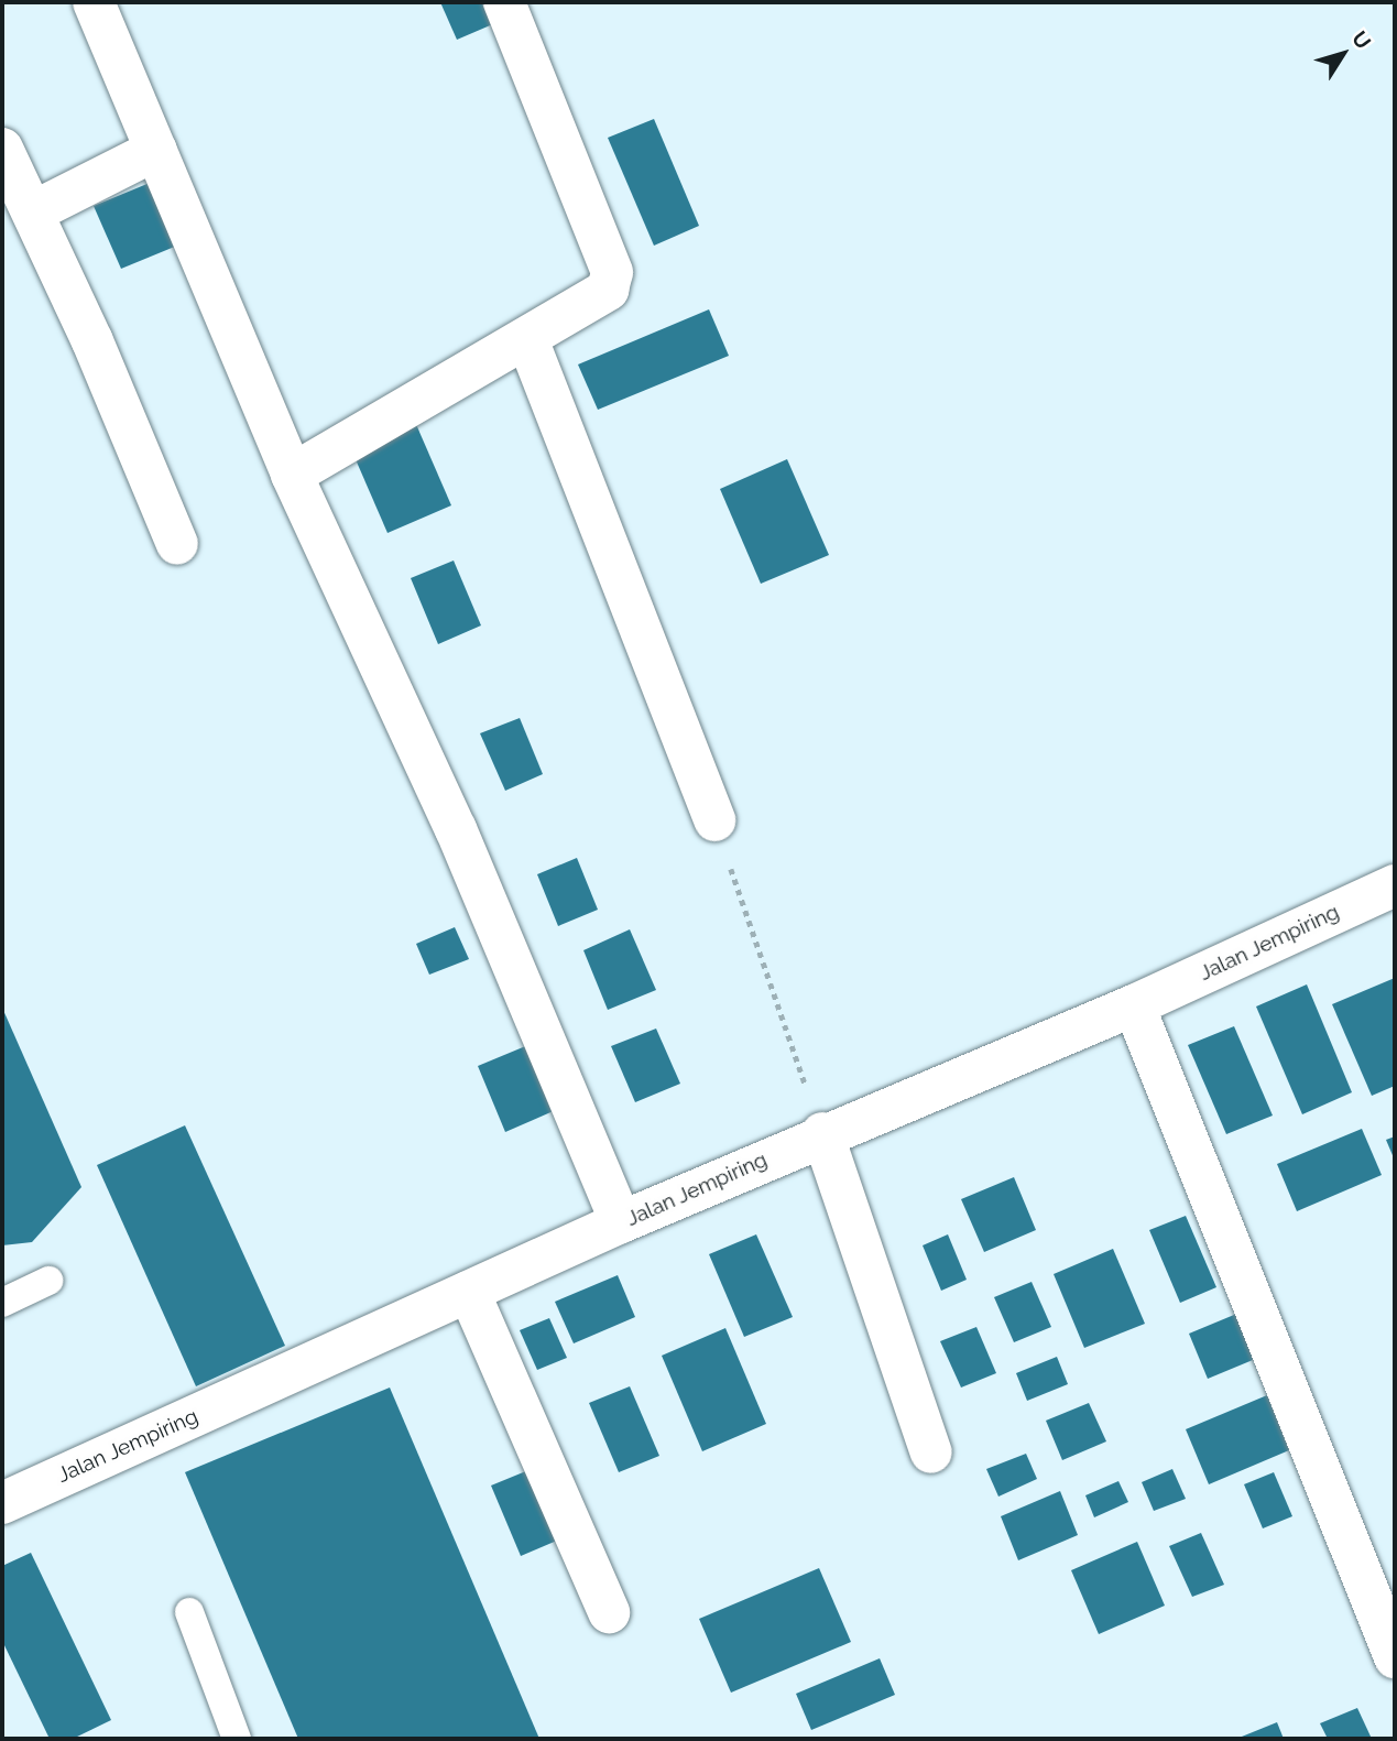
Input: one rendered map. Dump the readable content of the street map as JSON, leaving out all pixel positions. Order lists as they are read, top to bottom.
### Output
{
  "streets": {
    "street": ["Jalan Jempiring"]
  },
  "north": "top right"
}
